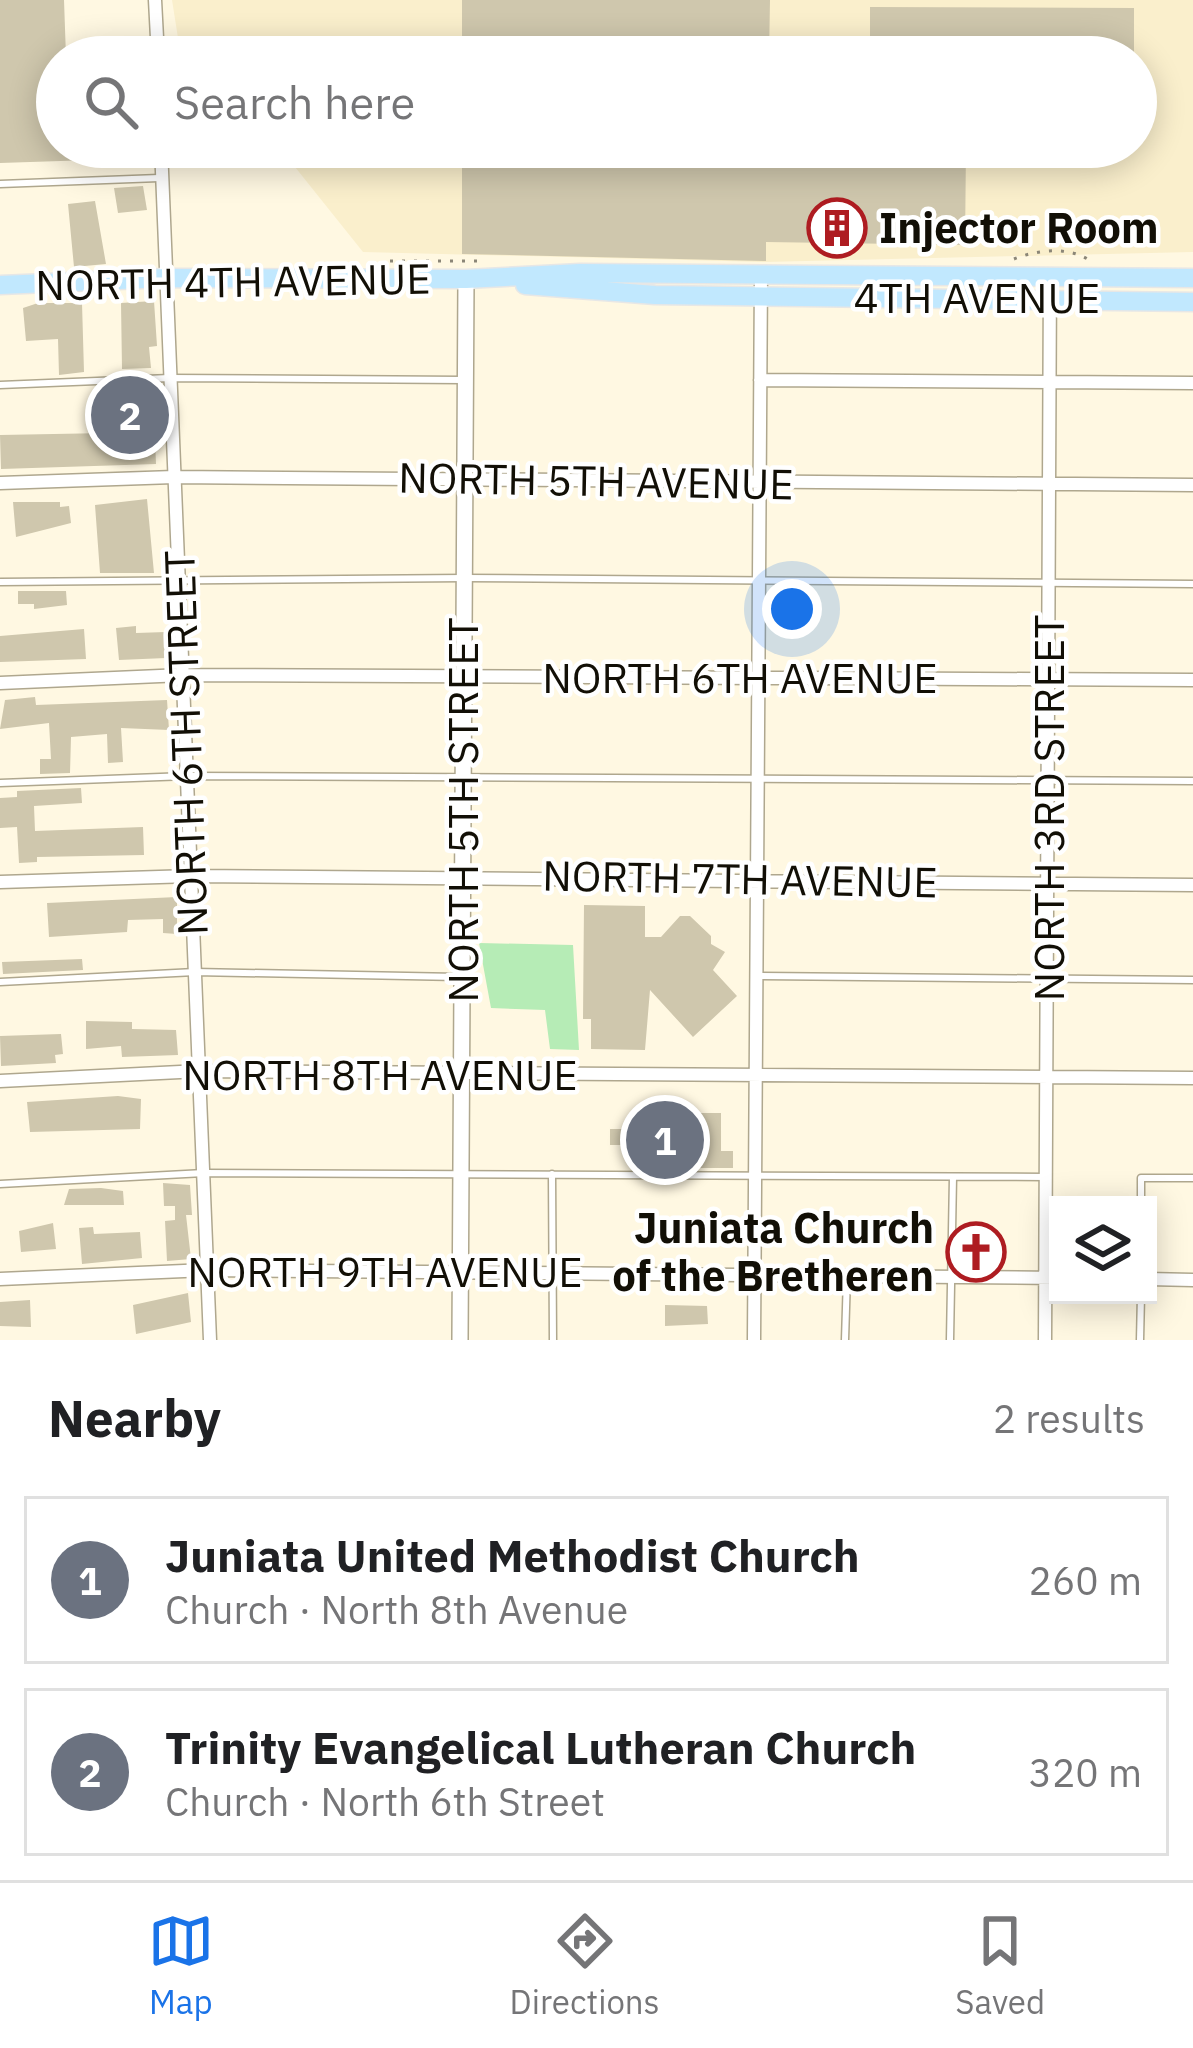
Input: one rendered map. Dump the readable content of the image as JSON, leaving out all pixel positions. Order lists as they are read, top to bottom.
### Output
{
  "streets": {
    "main road": ["NORTH 4TH AVENUE", "4TH AVENUE"],
    "street": [
      "NORTH 5TH AVENUE",
      "NORTH 6TH AVENUE",
      "NORTH 6TH STREET",
      "NORTH 3RD STREET",
      "NORTH 5TH STREET",
      "NORTH 7TH AVENUE",
      "NORTH 8TH AVENUE",
      "NORTH 9TH AVENUE"
    ]
  },
  "crossings": [
    ["NORTH 4TH AVENUE", "4TH AVENUE"],
    ["NORTH 4TH AVENUE", "NORTH 6TH STREET"],
    ["NORTH 4TH AVENUE", "NORTH 5TH STREET"],
    ["4TH AVENUE", "NORTH 3RD STREET"],
    ["NORTH 5TH AVENUE", "NORTH 6TH STREET"],
    ["NORTH 5TH AVENUE", "NORTH 3RD STREET"],
    ["NORTH 5TH AVENUE", "NORTH 5TH STREET"],
    ["NORTH 6TH AVENUE", "NORTH 6TH STREET"],
    ["NORTH 6TH AVENUE", "NORTH 3RD STREET"],
    ["NORTH 6TH AVENUE", "NORTH 5TH STREET"],
    ["NORTH 6TH STREET", "NORTH 7TH AVENUE"],
    ["NORTH 6TH STREET", "NORTH 8TH AVENUE"],
    ["NORTH 6TH STREET", "NORTH 9TH AVENUE"],
    ["NORTH 3RD STREET", "NORTH 7TH AVENUE"],
    ["NORTH 3RD STREET", "NORTH 8TH AVENUE"],
    ["NORTH 5TH STREET", "NORTH 7TH AVENUE"],
    ["NORTH 5TH STREET", "NORTH 8TH AVENUE"],
    ["NORTH 5TH STREET", "NORTH 9TH AVENUE"]
  ],
  "places": {
    "building": ["Injector Room"],
    "church": ["Juniata Church of the Bretheren"]
  },
  "page": {
    "search": "Search here",
    "pins": ["2", "1"],
    "heading": ["Nearby", "2 results"],
    "list": [
      {
        "mark": "1",
        "name": "Juniata United Methodist Church",
        "note": "Church · North 8th Avenue",
        "value": "260 m"
      },
      {
        "mark": "2",
        "name": "Trinity Evangelical Lutheran Church",
        "note": "Church · North 6th Street",
        "value": "320 m"
      }
    ],
    "nav": ["Map", "Directions", "Saved"]
  }
}
